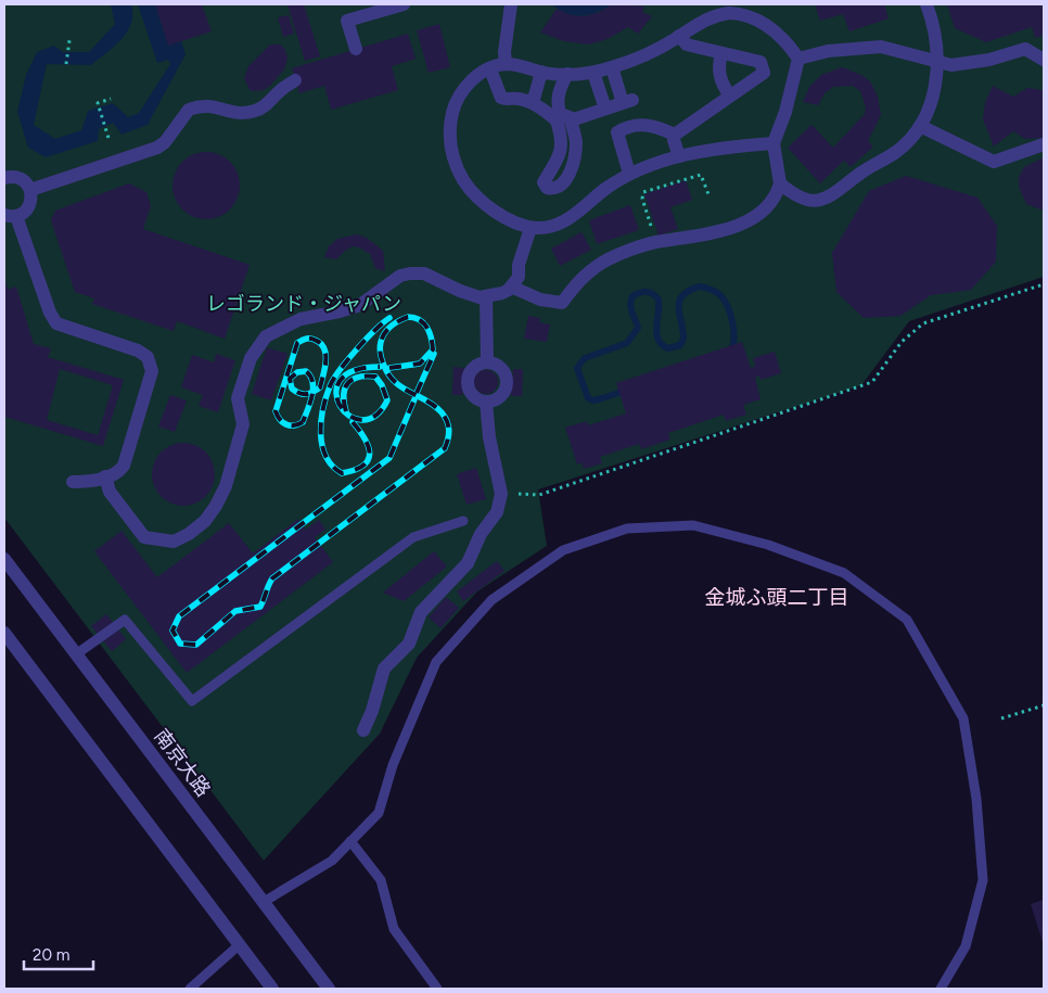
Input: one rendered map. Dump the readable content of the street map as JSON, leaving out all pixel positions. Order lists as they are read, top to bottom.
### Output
{
  "streets": {
    "street": ["南京大路"]
  },
  "districts": ["金城ふ頭二丁目"],
  "parks": ["レゴランド・ジャパン"],
  "scale_bar": "20 m"
}
